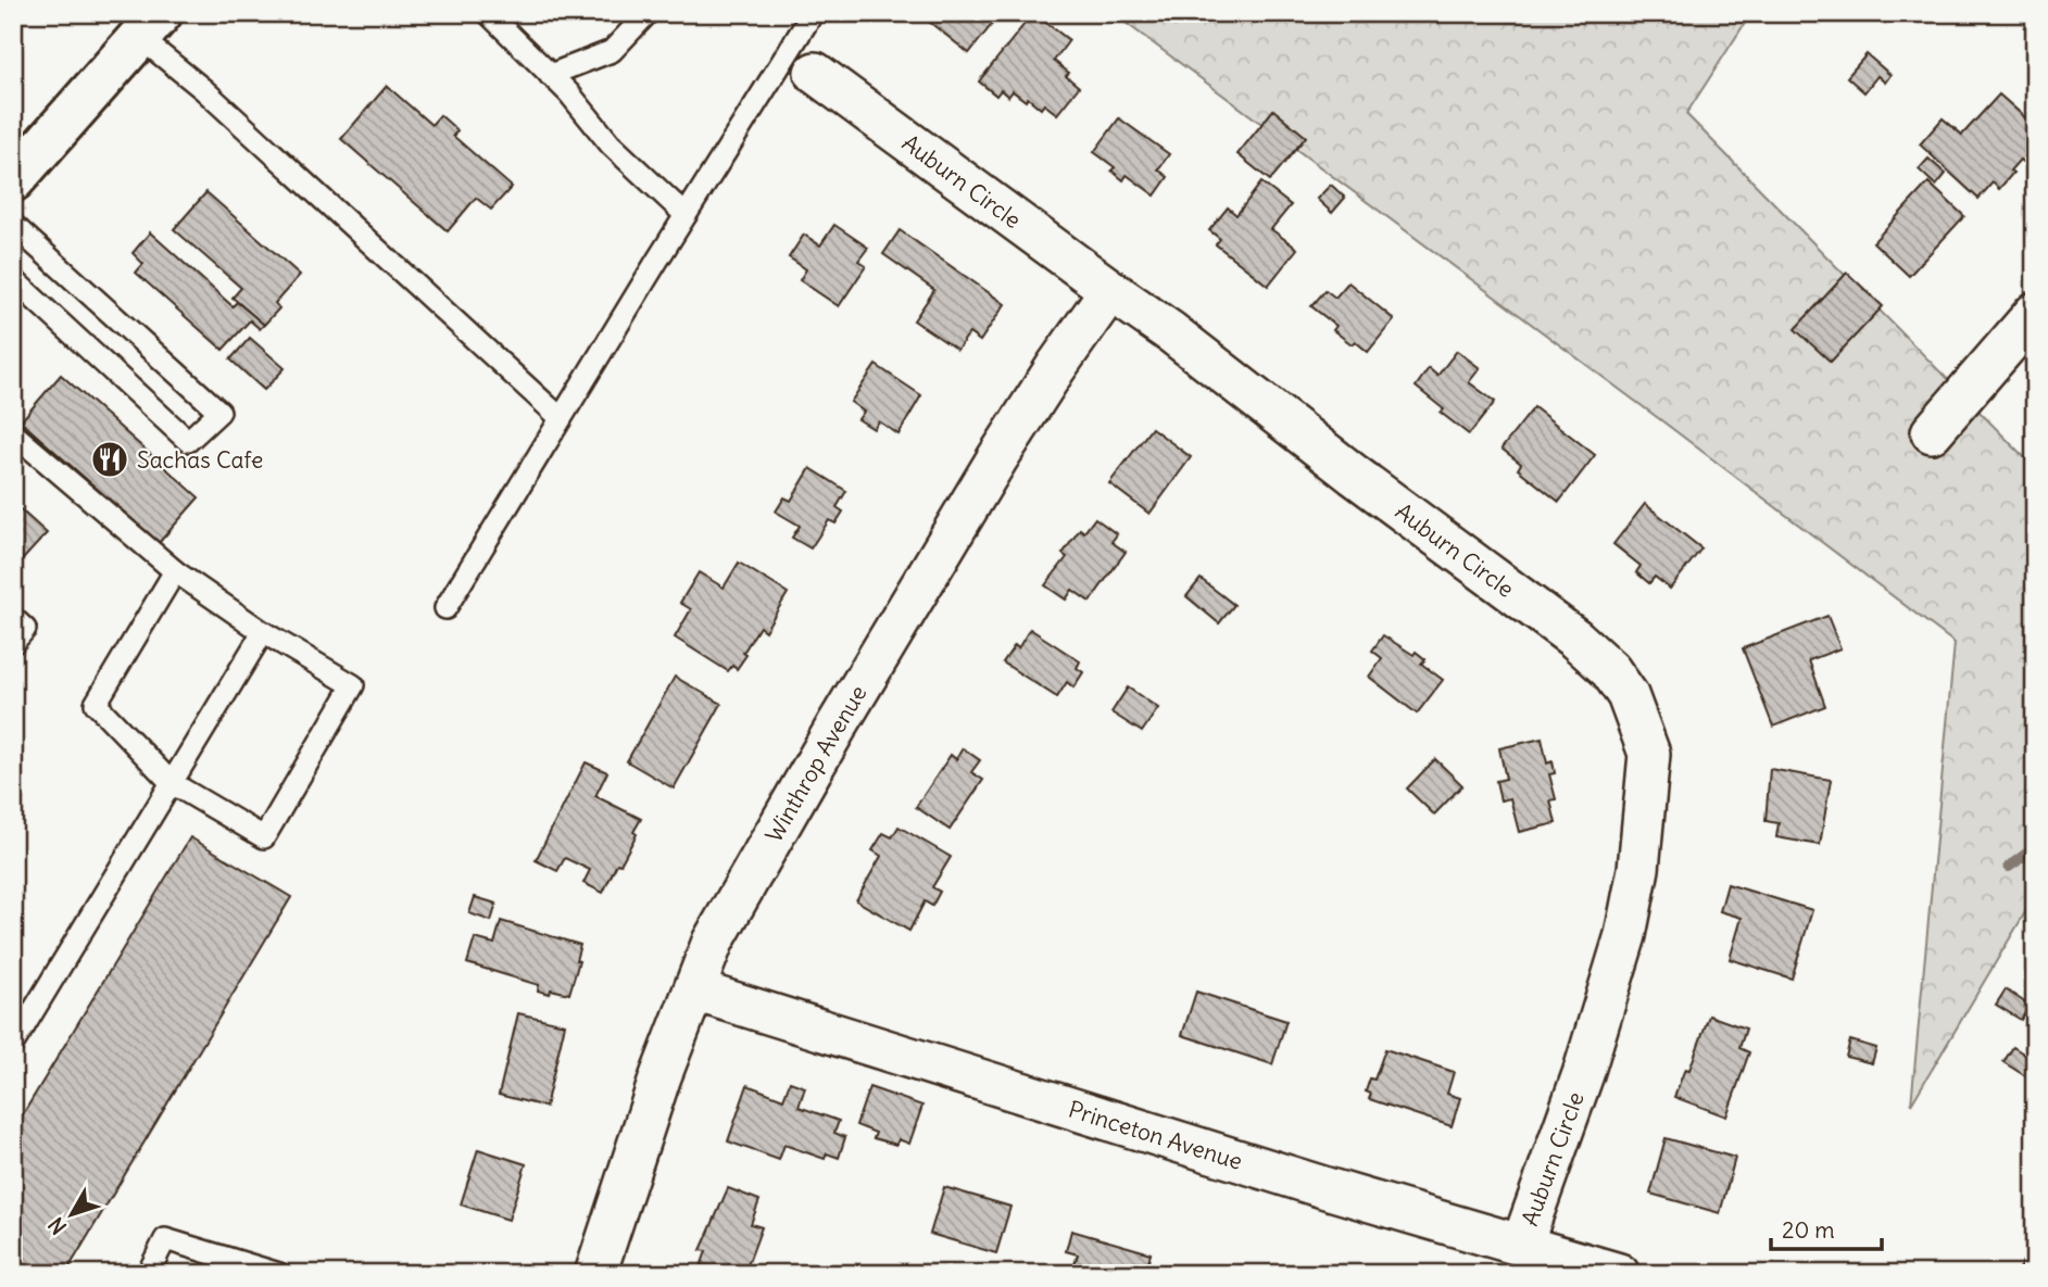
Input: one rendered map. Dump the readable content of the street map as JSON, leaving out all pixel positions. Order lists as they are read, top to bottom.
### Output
{
  "streets": {
    "street": ["Auburn Circle", "Winthrop Avenue", "Princeton Avenue"]
  },
  "crossings": [
    ["Auburn Circle", "Winthrop Avenue"],
    ["Auburn Circle", "Princeton Avenue"],
    ["Winthrop Avenue", "Princeton Avenue"]
  ],
  "places": {
    "restaurant": ["Sachas Cafe"]
  },
  "scale_bar": "20 m",
  "north": "bottom left"
}
